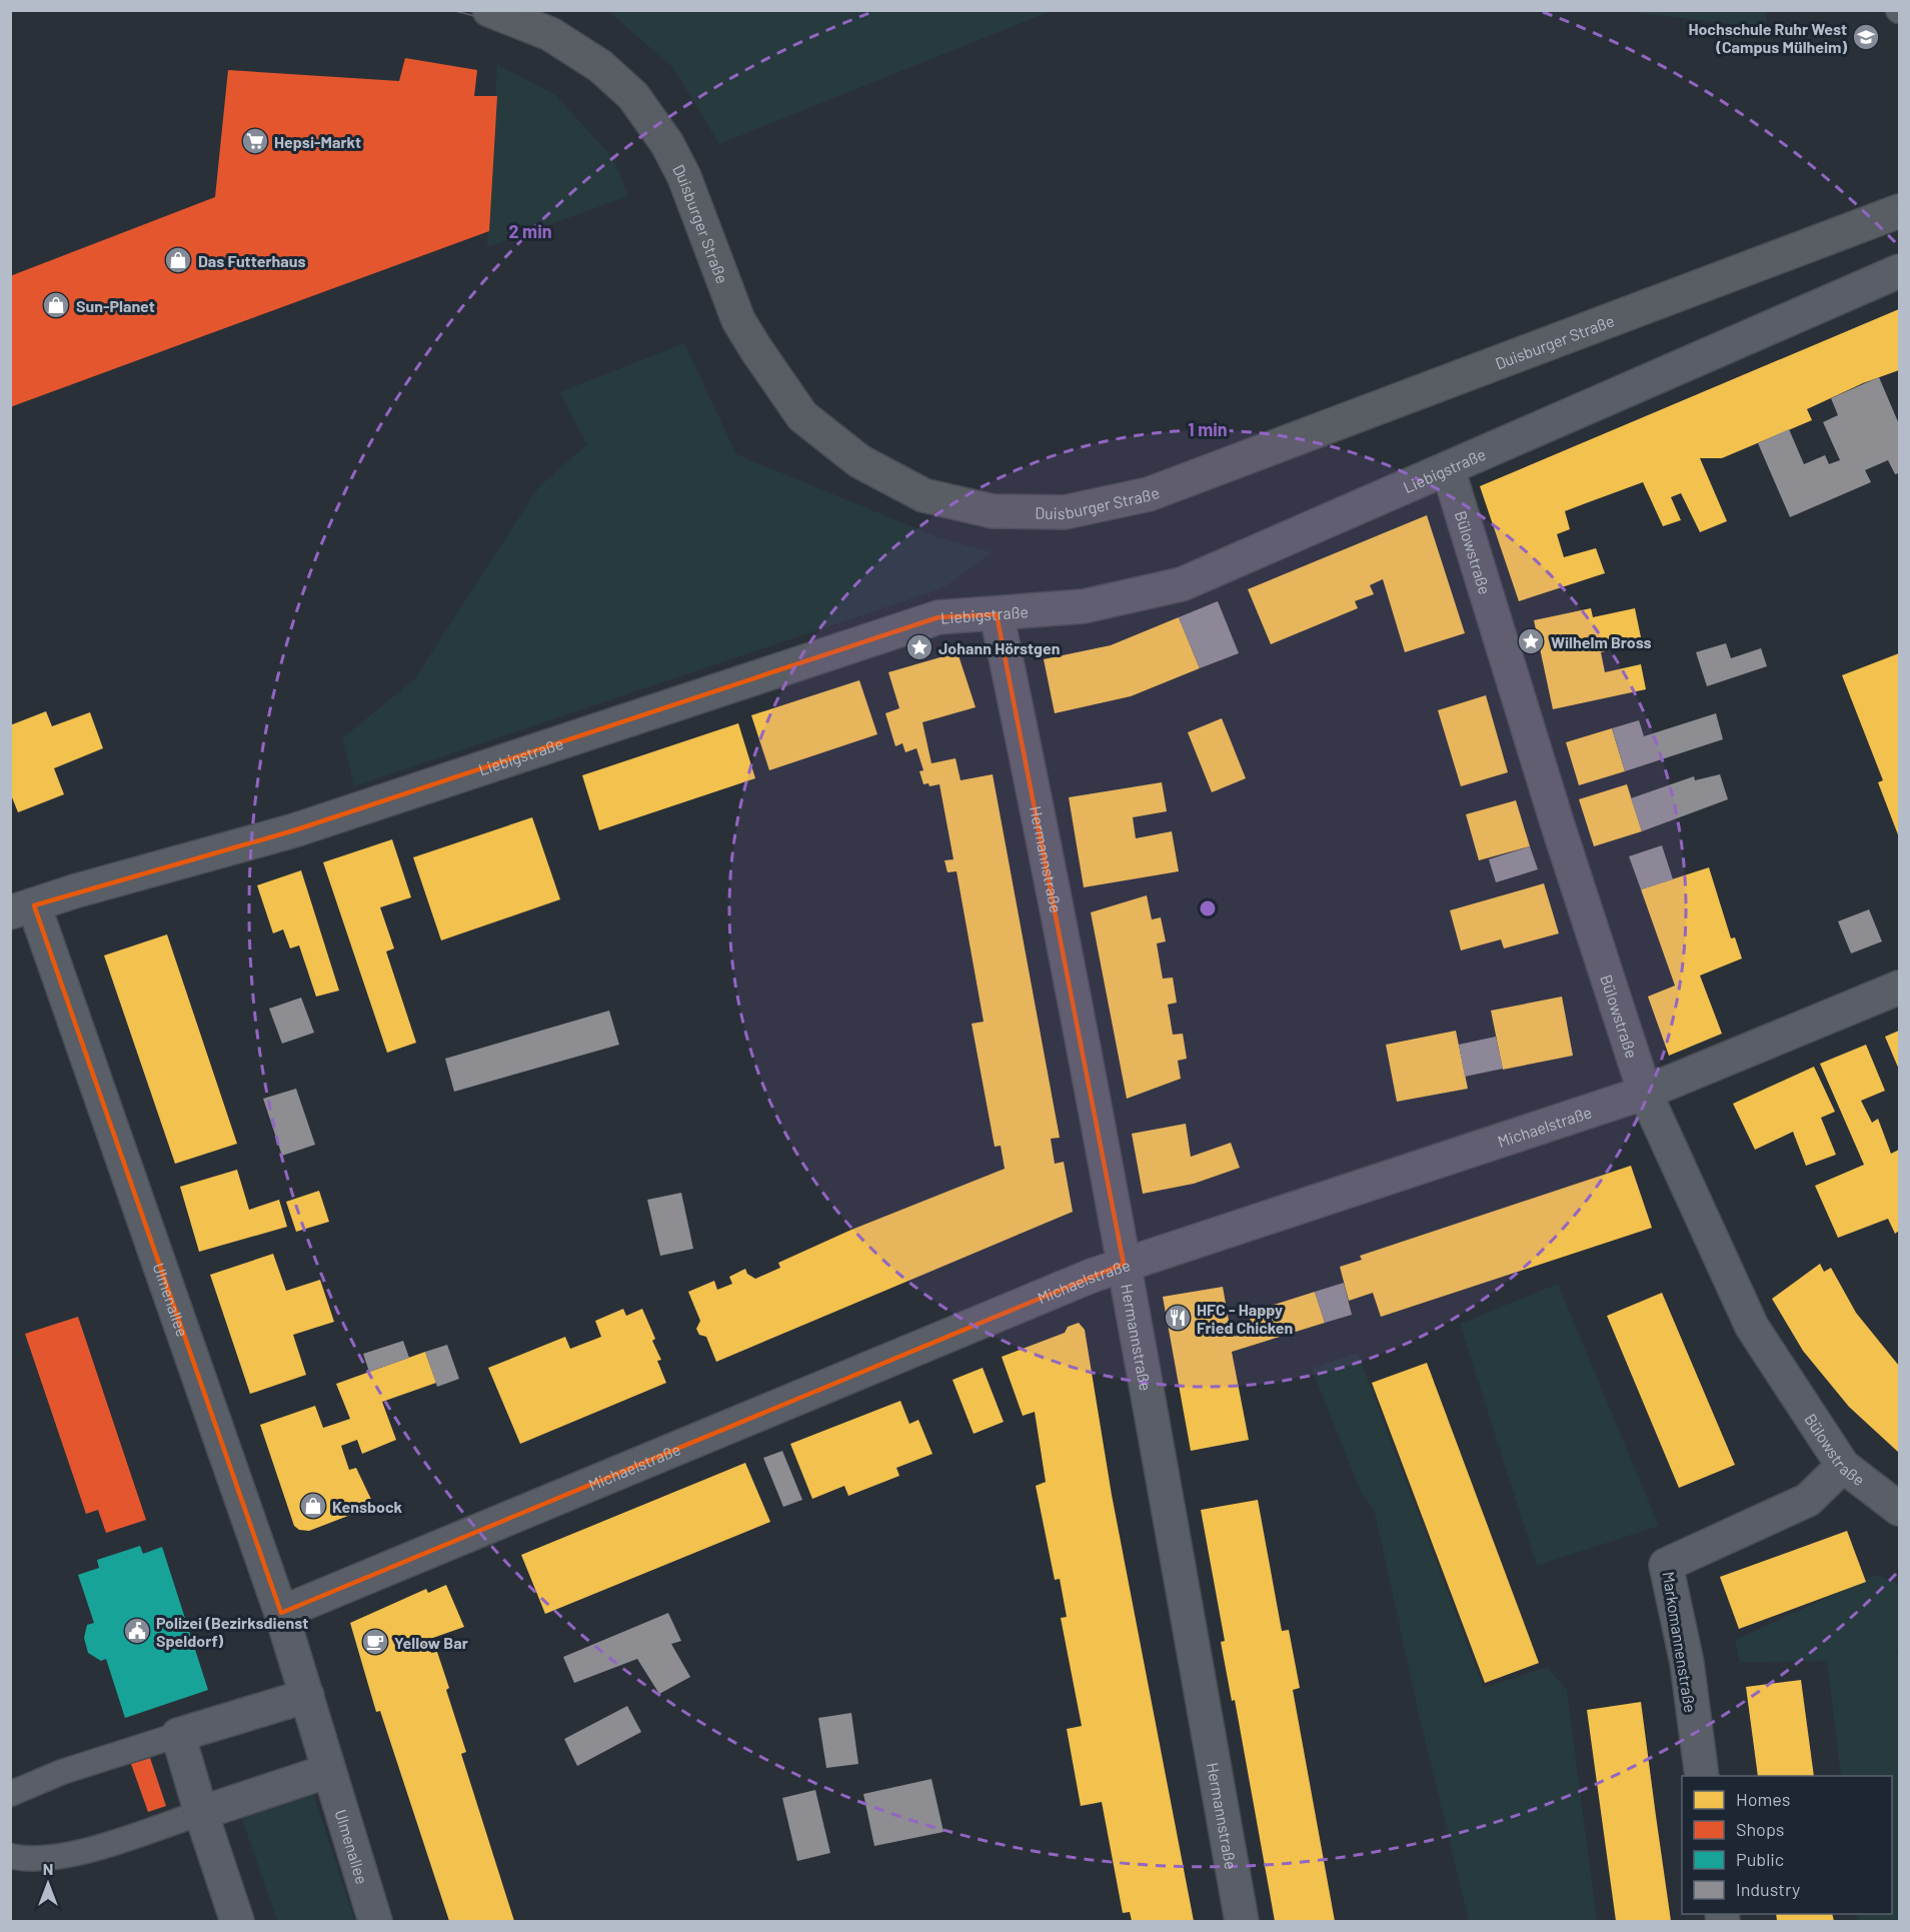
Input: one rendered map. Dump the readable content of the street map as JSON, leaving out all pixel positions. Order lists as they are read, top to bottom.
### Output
{
  "streets": {
    "main road": ["Duisburger Straße"],
    "street": [
      "Liebigstraße",
      "Bülowstraße",
      "Hermannstraße",
      "Michaelstraße",
      "Ulmenallee",
      "Markomannenstraße"
    ]
  },
  "crossings": [
    ["Liebigstraße", "Bülowstraße"],
    ["Liebigstraße", "Hermannstraße"],
    ["Liebigstraße", "Ulmenallee"],
    ["Bülowstraße", "Michaelstraße"],
    ["Bülowstraße", "Markomannenstraße"],
    ["Hermannstraße", "Michaelstraße"],
    ["Michaelstraße", "Ulmenallee"]
  ],
  "places": {
    "school or university": ["Hochschule Ruhr West (Campus Mülheim)"],
    "supermarket": ["Hepsi-Markt"],
    "shop": ["Das Futterhaus", "Sun-Planet", "Kensbock"],
    "place": ["Wilhelm Bross", "Johann Hörstgen"],
    "restaurant": ["HFC - Happy Fried Chicken"],
    "public building": ["Polizei (Bezirksdienst Speldorf)"],
    "cafe": ["Yellow Bar"]
  },
  "legend": [
    "Homes",
    "Shops",
    "Public",
    "Industry"
  ],
  "north": "top",
  "rings": ["2 min", "1 min"]
}
